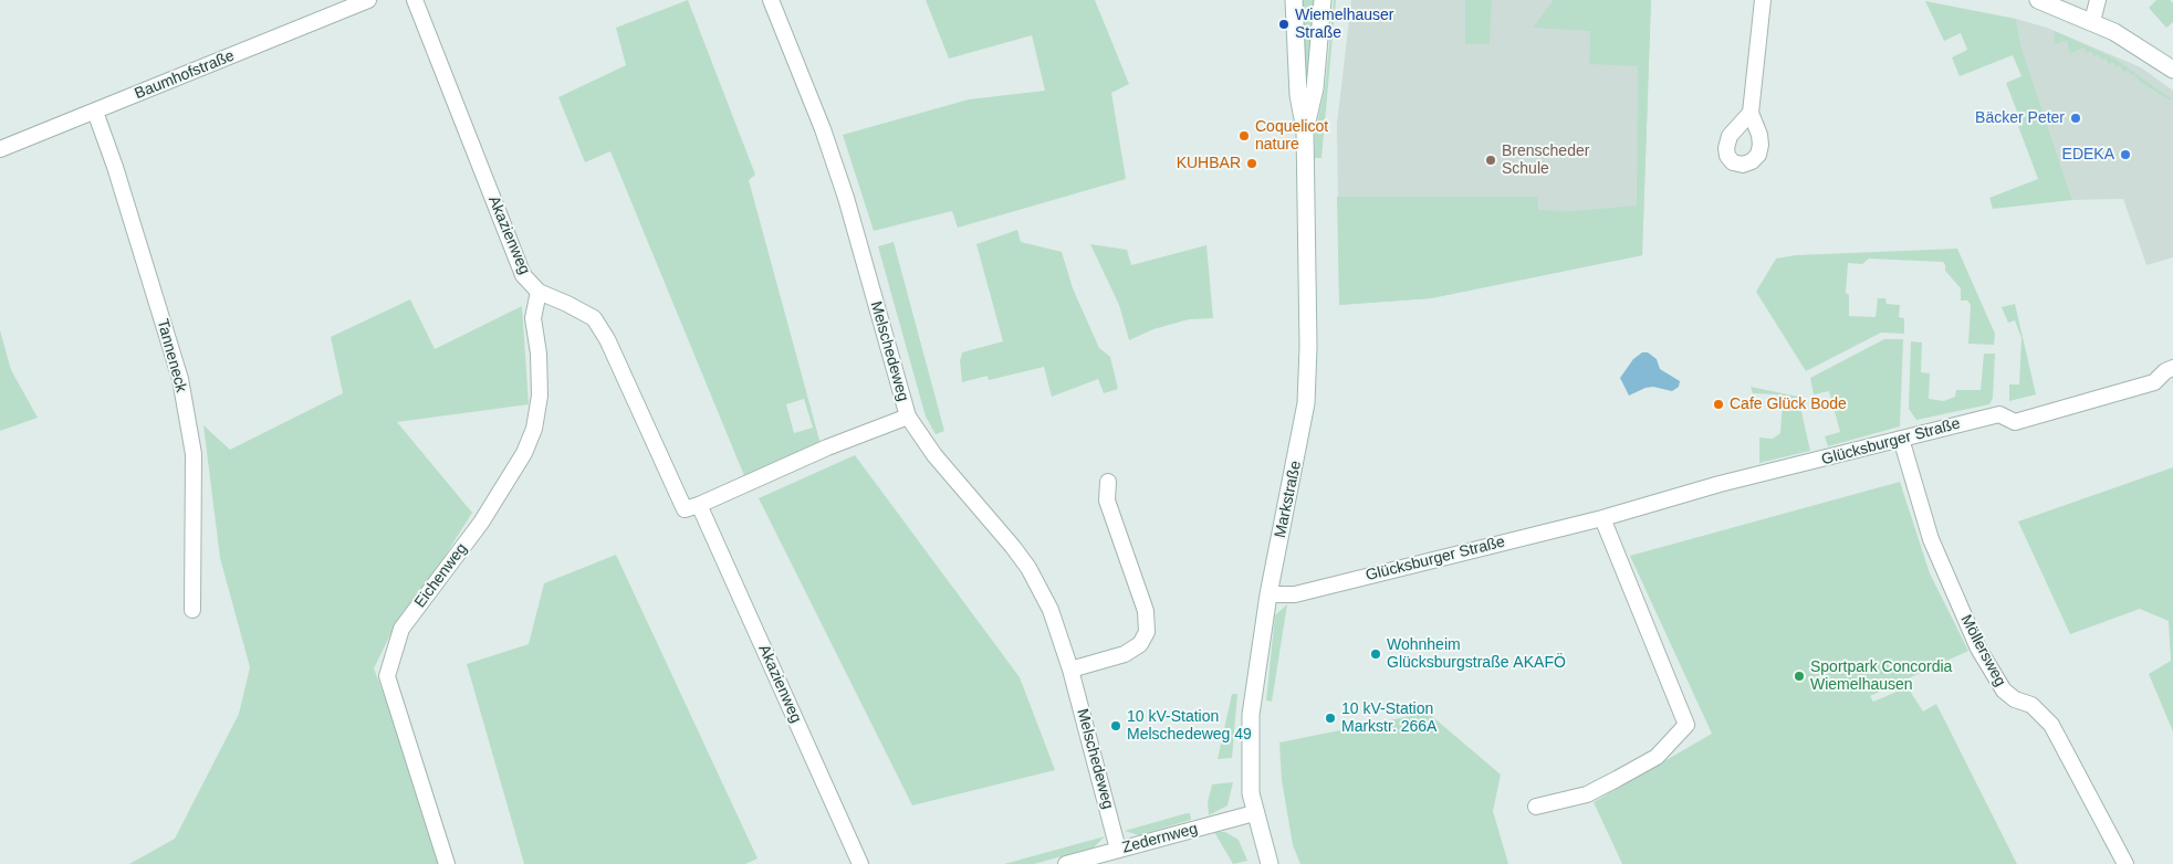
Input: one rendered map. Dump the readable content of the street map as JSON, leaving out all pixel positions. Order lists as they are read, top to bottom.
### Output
{
  "streets": {
    "main road": ["Markstraße"],
    "street": [
      "Baumhofstraße",
      "Akazienweg",
      "Melschedeweg",
      "Tanneneck",
      "Glücksburger Straße",
      "Eichenweg",
      "Möllersweg",
      "Zedernweg"
    ]
  },
  "crossings": [
    ["Baumhofstraße", "Tanneneck"],
    ["Akazienweg", "Eichenweg"],
    ["Melschedeweg", "Zedernweg"],
    ["Glücksburger Straße", "Markstraße"],
    ["Glücksburger Straße", "Möllersweg"],
    ["Markstraße", "Zedernweg"]
  ],
  "places": [
    "Wiemelhauser Straße",
    "Bäcker Peter",
    "Coquelicot nature",
    "EDEKA",
    "Brenscheder Schule",
    "KUHBAR",
    "Cafe Glück Bode",
    "Wohnheim Glücksburgstraße AKAFÖ",
    "Sportpark Concordia Wiemelhausen",
    "10 kV-Station Markstr. 266A",
    "10 kV-Station Melschedeweg 49"
  ]
}
